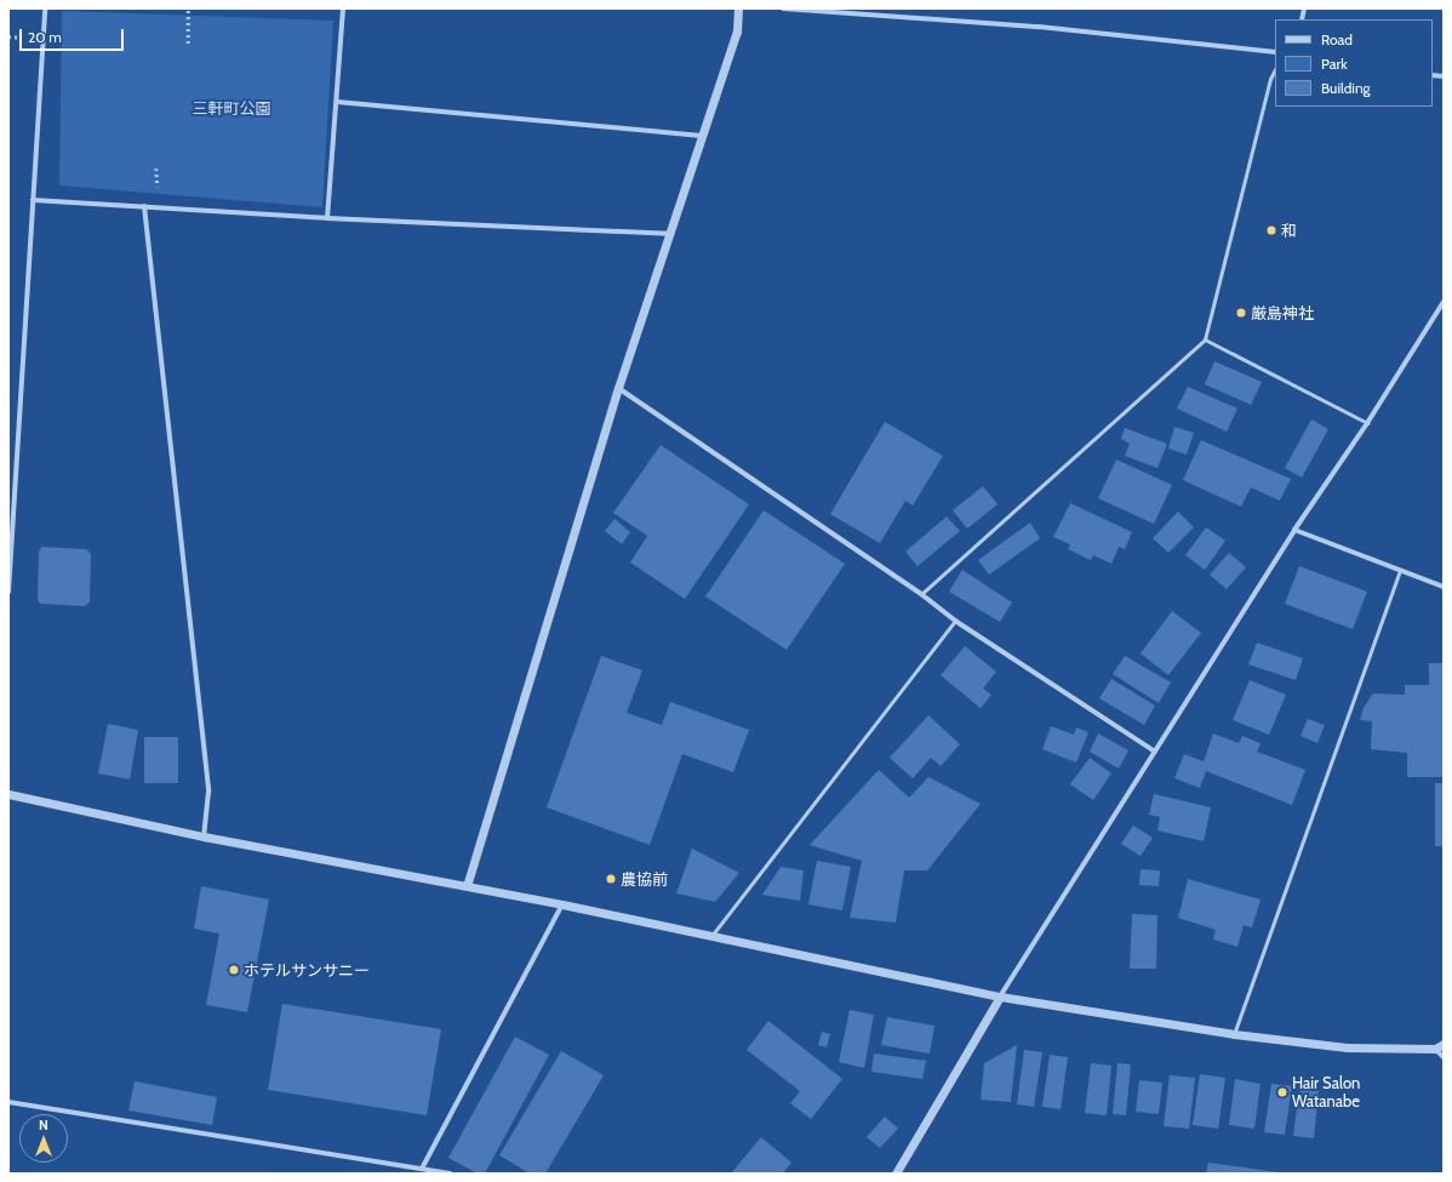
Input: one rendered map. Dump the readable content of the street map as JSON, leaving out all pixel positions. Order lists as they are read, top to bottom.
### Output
{
  "parks": ["三軒町公園"],
  "places": [
    "和",
    "厳島神社",
    "農協前",
    "ホテルサンサニー",
    "Hair Salon Watanabe"
  ],
  "legend": ["Road", "Park", "Building"],
  "scale_bar": "20 m",
  "north": "top"
}
